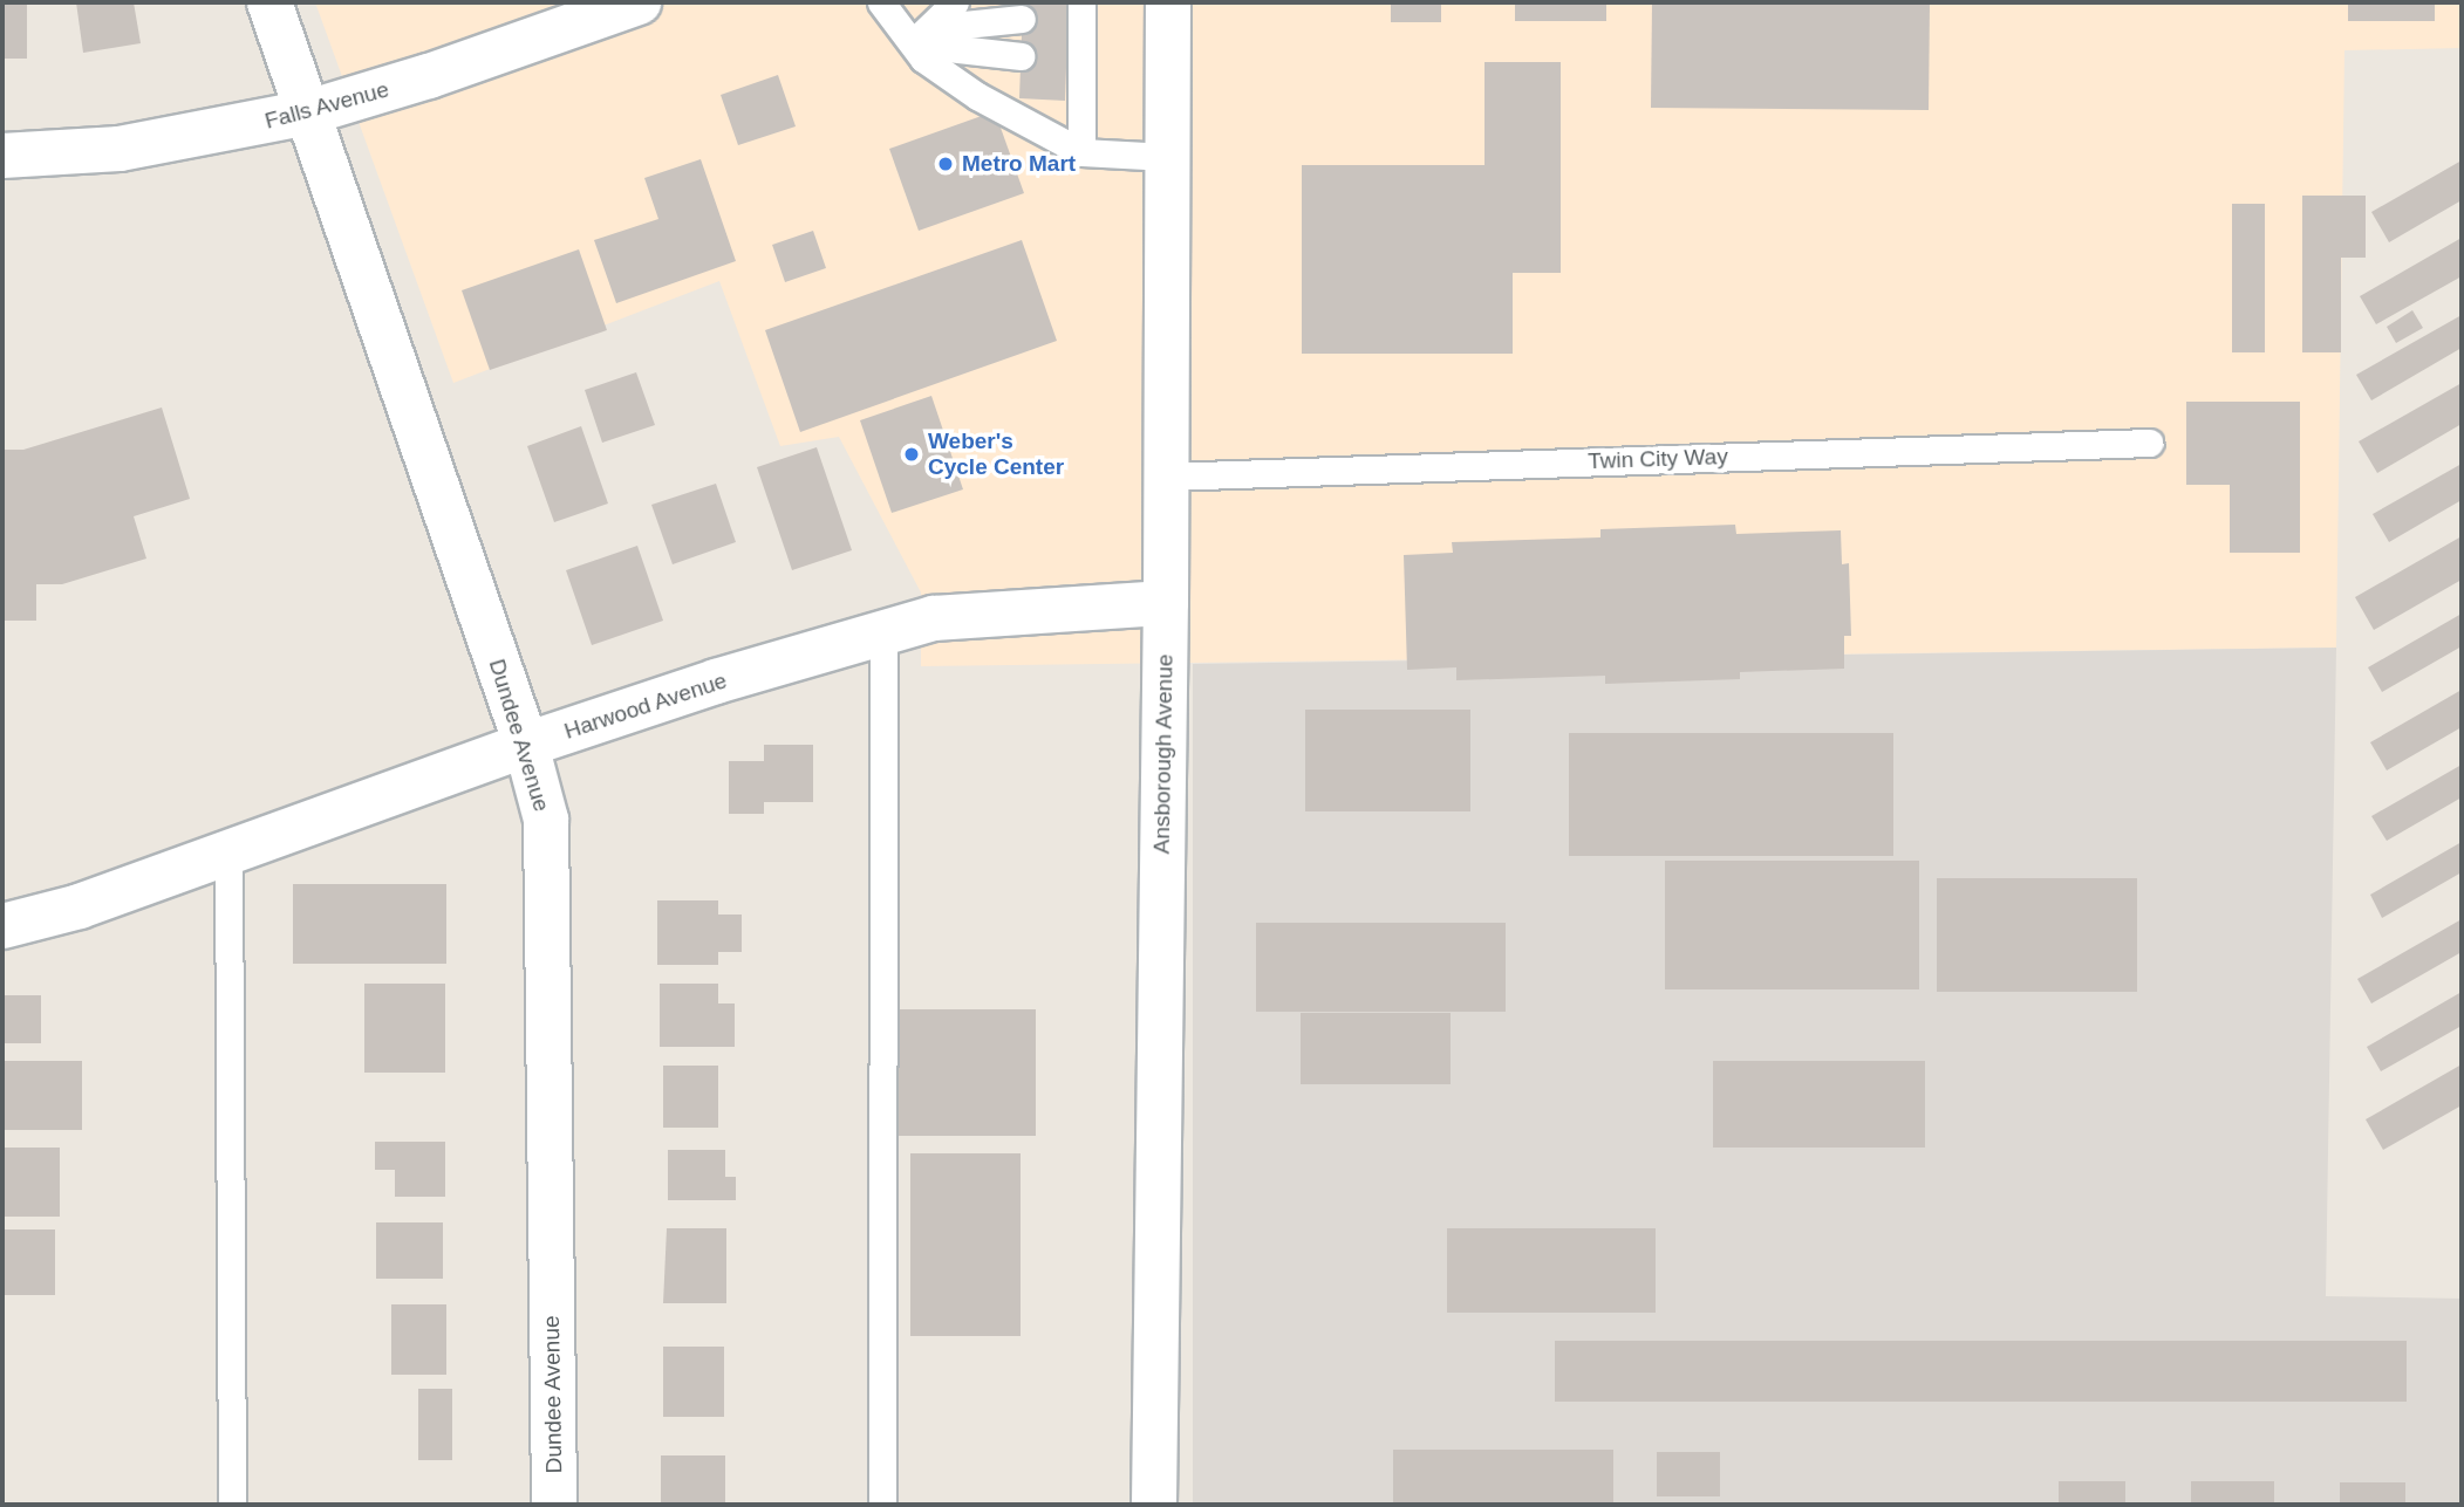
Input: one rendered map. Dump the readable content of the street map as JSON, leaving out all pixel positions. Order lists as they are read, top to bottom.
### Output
{
  "streets": {
    "street": [
      "Falls Avenue",
      "Harwood Avenue",
      "Dundee Avenue",
      "Ansborough Avenue"
    ],
    "lane": ["Twin City Way"]
  },
  "crossings": [
    ["Falls Avenue", "Dundee Avenue"],
    ["Twin City Way", "Ansborough Avenue"],
    ["Harwood Avenue", "Dundee Avenue"],
    ["Harwood Avenue", "Ansborough Avenue"]
  ],
  "places": ["Metro Mart", "Weber's Cycle Center"]
}
